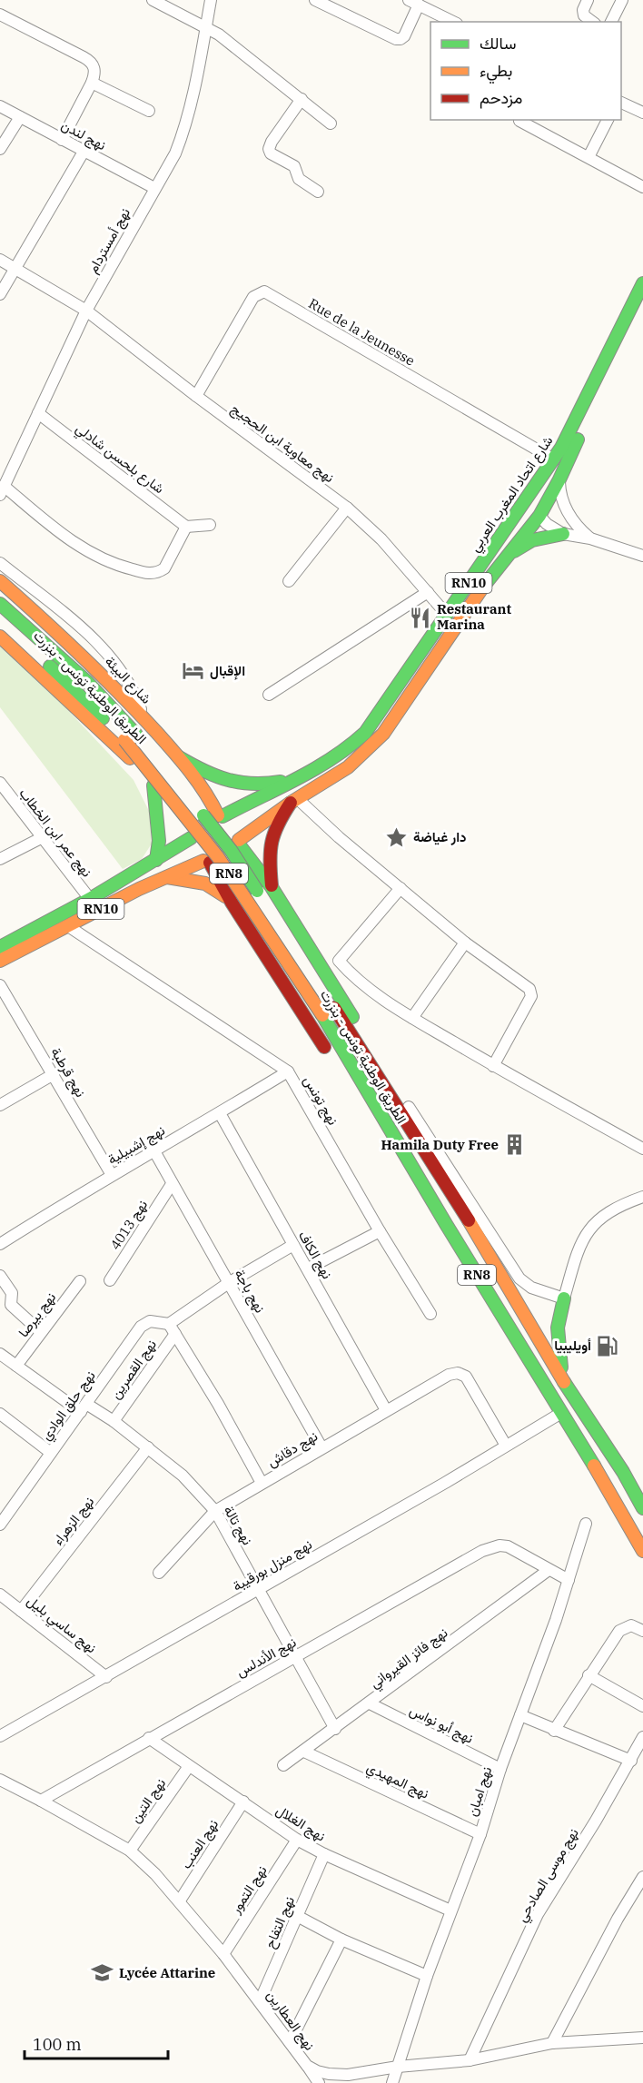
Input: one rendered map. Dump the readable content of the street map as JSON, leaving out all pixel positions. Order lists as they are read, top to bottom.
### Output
{
  "streets": {
    "main road": [
      "شارع اتحاد المغرب العربي",
      "RN10",
      "شارع البيئة",
      "الطريق الوطنية تونس - بنزرت",
      "RN8"
    ],
    "street": [
      "نهج لندن",
      "نهج أمستردام",
      "Rue de la Jeunesse",
      "نهج معاوية ابن الحجيج",
      "شارع بلحسن شادلي",
      "نهج عمر ابن الخطاب",
      "نهج قرطبة",
      "نهج تونس",
      "نهج إشبيلية",
      "نهج 4013",
      "نهج الكاف",
      "نهج باجة",
      "نهج بيرصا",
      "نهج القصرين",
      "نهج حلق الوادي",
      "نهج دقاش",
      "نهج الزهراء",
      "نهج تالة",
      "نهج منزل بورقيبة",
      "نهج ساسي بليل",
      "نهج الأندلس",
      "نهج فائز القيرواني",
      "نهج أبو نواس",
      "نهج المهيدي",
      "نهج امبان",
      "نهج التين",
      "نهج الغلال",
      "نهج العنب",
      "نهج موسى الصادحي",
      "نهج التمور",
      "نهج التفاح",
      "نهج العطارين"
    ]
  },
  "crossings": [
    ["نهج لندن", "نهج أمستردام"],
    ["نهج أمستردام", "نهج معاوية ابن الحجيج"],
    ["نهج أمستردام", "شارع بلحسن شادلي"],
    ["Rue de la Jeunesse", "نهج معاوية ابن الحجيج"],
    ["Rue de la Jeunesse", "شارع اتحاد المغرب العربي"],
    ["نهج معاوية ابن الحجيج", "شارع اتحاد المغرب العربي"],
    ["شارع اتحاد المغرب العربي", "RN10"],
    ["شارع اتحاد المغرب العربي", "شارع البيئة"],
    ["RN10", "شارع البيئة"],
    ["RN10", "نهج عمر ابن الخطاب"],
    ["RN10", "نهج تونس"],
    ["الطريق الوطنية تونس - بنزرت", "RN8"],
    ["الطريق الوطنية تونس - بنزرت", "نهج منزل بورقيبة"],
    ["نهج قرطبة", "نهج إشبيلية"],
    ["نهج تونس", "نهج إشبيلية"],
    ["نهج إشبيلية", "نهج الكاف"],
    ["نهج إشبيلية", "نهج باجة"],
    ["نهج 4013", "نهج باجة"],
    ["نهج الكاف", "نهج القصرين"],
    ["نهج الكاف", "نهج دقاش"],
    ["نهج باجة", "نهج القصرين"],
    ["نهج باجة", "نهج دقاش"],
    ["نهج بيرصا", "نهج تالة"],
    ["نهج القصرين", "نهج حلق الوادي"],
    ["نهج القصرين", "نهج تالة"],
    ["نهج حلق الوادي", "نهج تالة"],
    ["نهج دقاش", "نهج تالة"],
    ["نهج دقاش", "نهج منزل بورقيبة"],
    ["نهج الزهراء", "نهج تالة"],
    ["نهج الزهراء", "نهج ساسي بليل"],
    ["نهج تالة", "نهج منزل بورقيبة"],
    ["نهج تالة", "نهج الأندلس"],
    ["نهج تالة", "نهج فائز القيرواني"],
    ["نهج منزل بورقيبة", "نهج ساسي بليل"],
    ["نهج الأندلس", "نهج فائز القيرواني"],
    ["نهج الأندلس", "نهج الغلال"],
    ["نهج الأندلس", "نهج العطارين"],
    ["نهج فائز القيرواني", "نهج أبو نواس"],
    ["نهج فائز القيرواني", "نهج المهيدي"],
    ["نهج أبو نواس", "نهج امبان"],
    ["نهج المهيدي", "نهج امبان"],
    ["نهج امبان", "نهج الغلال"],
    ["نهج امبان", "نهج العطارين"],
    ["نهج التين", "نهج الغلال"],
    ["نهج التين", "نهج العطارين"],
    ["نهج الغلال", "نهج العنب"],
    ["نهج الغلال", "نهج التمور"],
    ["نهج الغلال", "نهج التفاح"],
    ["نهج العنب", "نهج العطارين"],
    ["نهج موسى الصادحي", "نهج العطارين"],
    ["نهج التمور", "نهج العطارين"],
    ["نهج التفاح", "نهج العطارين"]
  ],
  "places": {
    "restaurant": ["Restaurant Marina"],
    "hotel": ["الإقبال"],
    "place": ["دار غياضة"],
    "building": ["Hamila Duty Free"],
    "fuel station": ["أويليبيا"],
    "school or university": ["Lycée Attarine"]
  },
  "legend": ["سالك", "بطيء", "مزدحم"],
  "scale_bar": "100 m"
}
